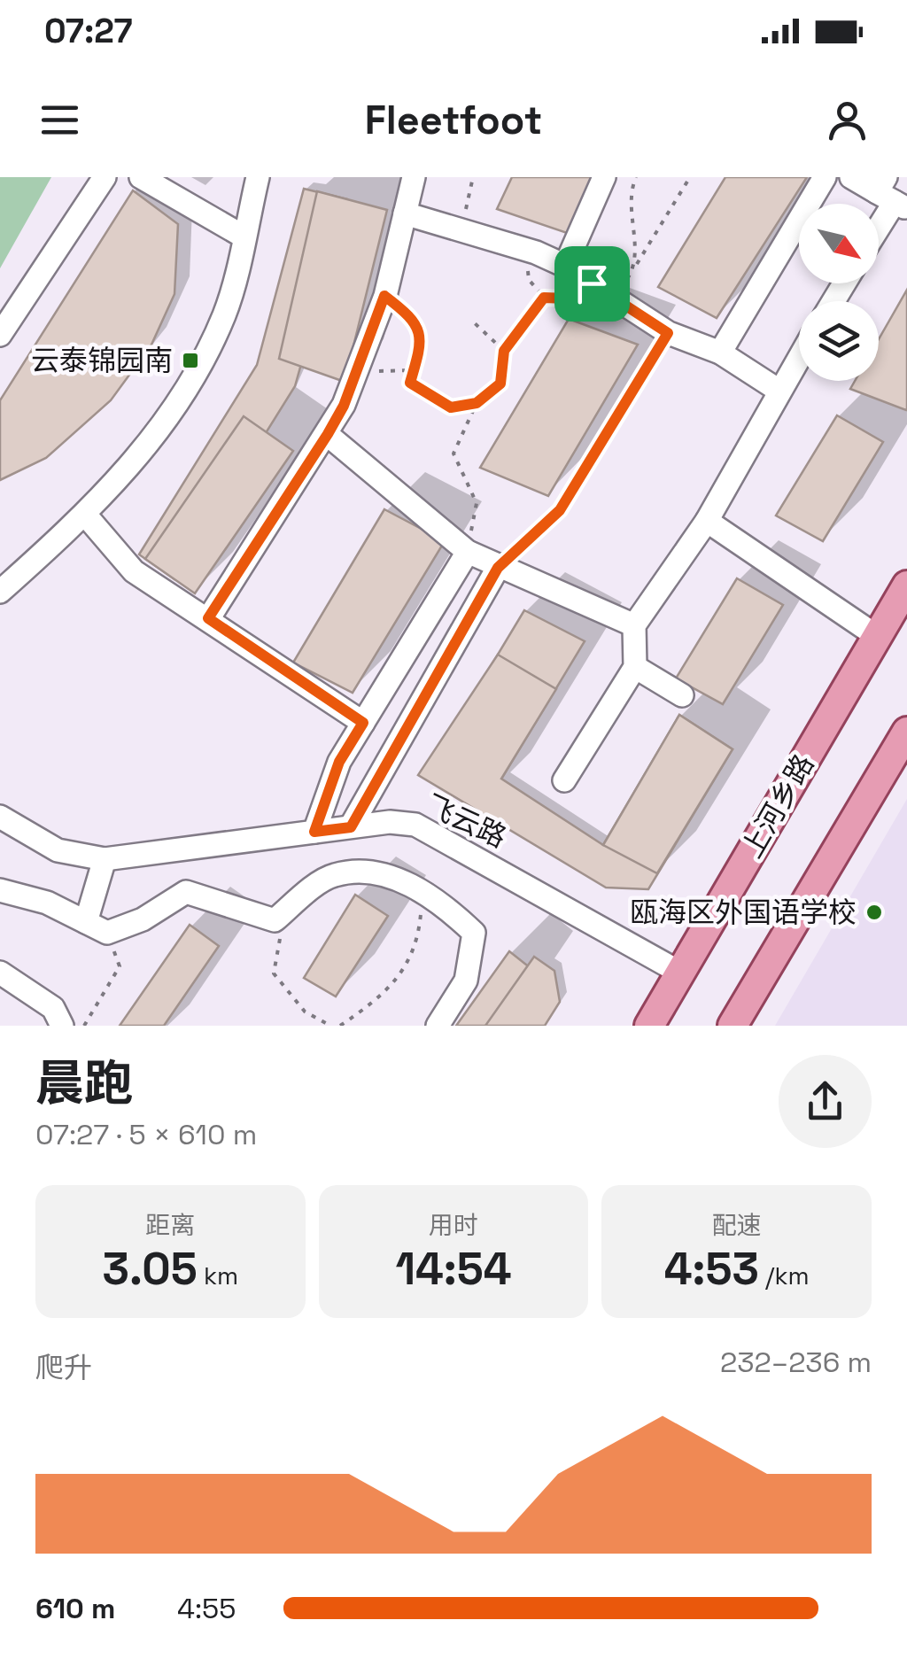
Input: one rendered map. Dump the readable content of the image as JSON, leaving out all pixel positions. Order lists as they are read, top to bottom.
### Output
{
  "streets": {
    "main road": ["上河乡路"],
    "street": ["飞云路"]
  },
  "crossings": [
    ["上河乡路", "飞云路"]
  ],
  "places": {
    "transit": ["云泰锦园南"],
    "other": ["瓯海区外国语学校"]
  },
  "north": "bottom right",
  "page": {
    "status": "07:27",
    "header": "Fleetfoot",
    "heading": ["晨跑", "07:27 · 5 × 610 m"],
    "stats": [
      ["距离", "3.05 km"],
      ["用时", "14:54"],
      ["配速", "4:53 /km"]
    ],
    "chart": ["爬升", "232–236 m"],
    "list": [
      {
        "name": "610 m",
        "note": "4:55"
      }
    ]
  }
}
